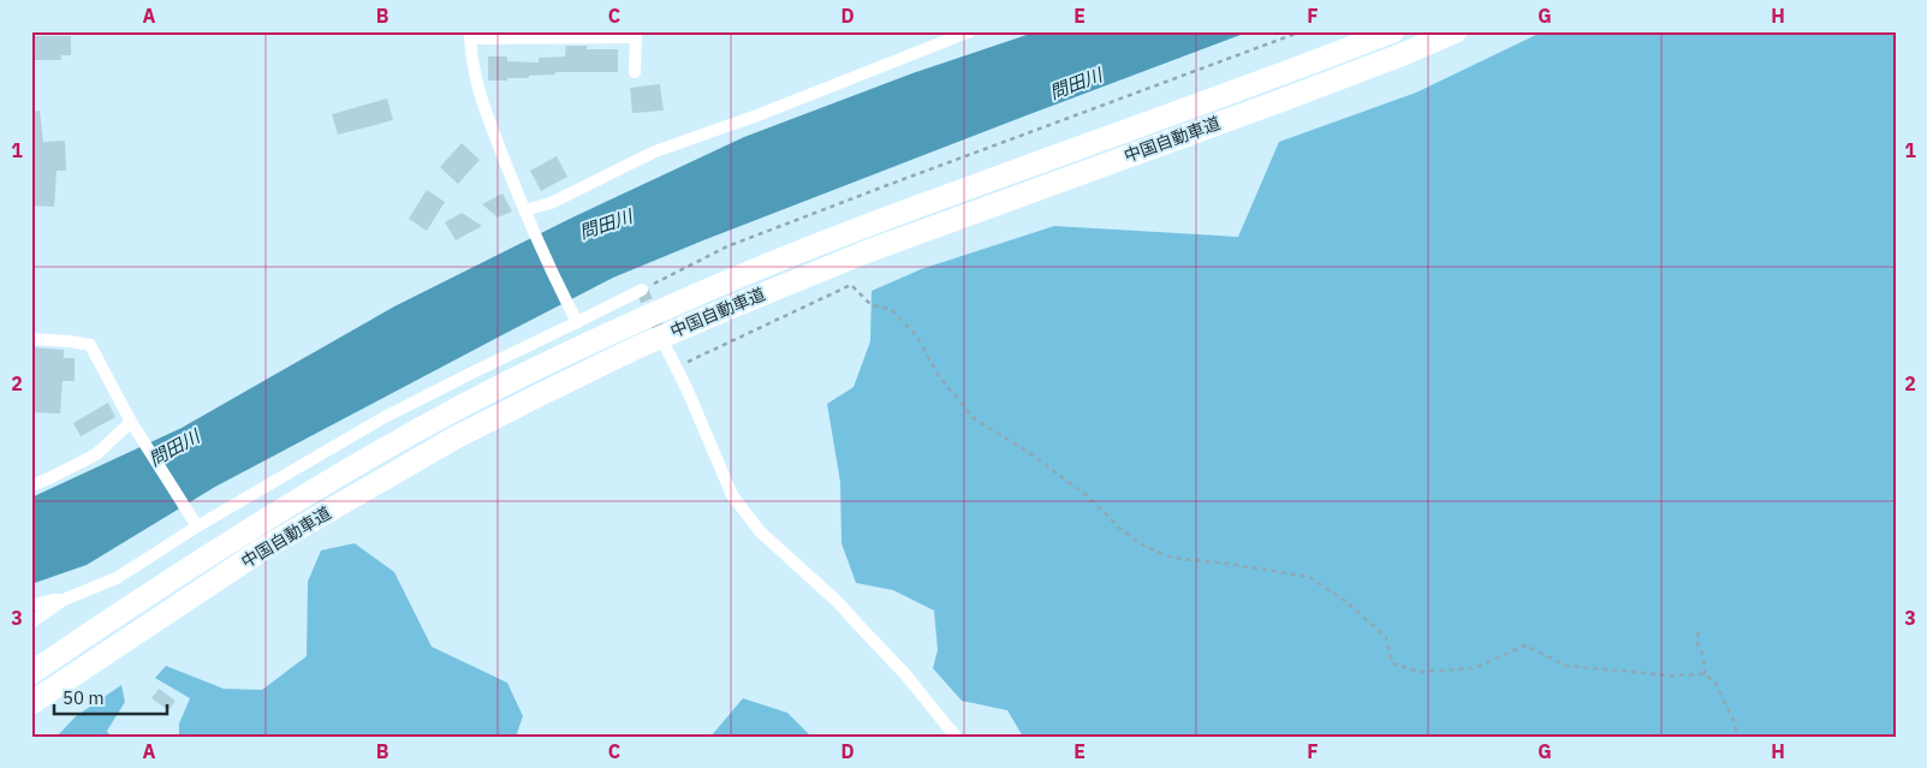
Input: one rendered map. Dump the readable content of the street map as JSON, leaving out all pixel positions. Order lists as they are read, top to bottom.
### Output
{
  "streets": {
    "highway": ["中国自動車道"]
  },
  "water": ["問田川"],
  "scale_bar": "50 m",
  "grid": {
    "columns": [
      "A",
      "B",
      "C",
      "D",
      "E",
      "F",
      "G",
      "H"
    ],
    "rows": ["1", "2", "3"]
  }
}
